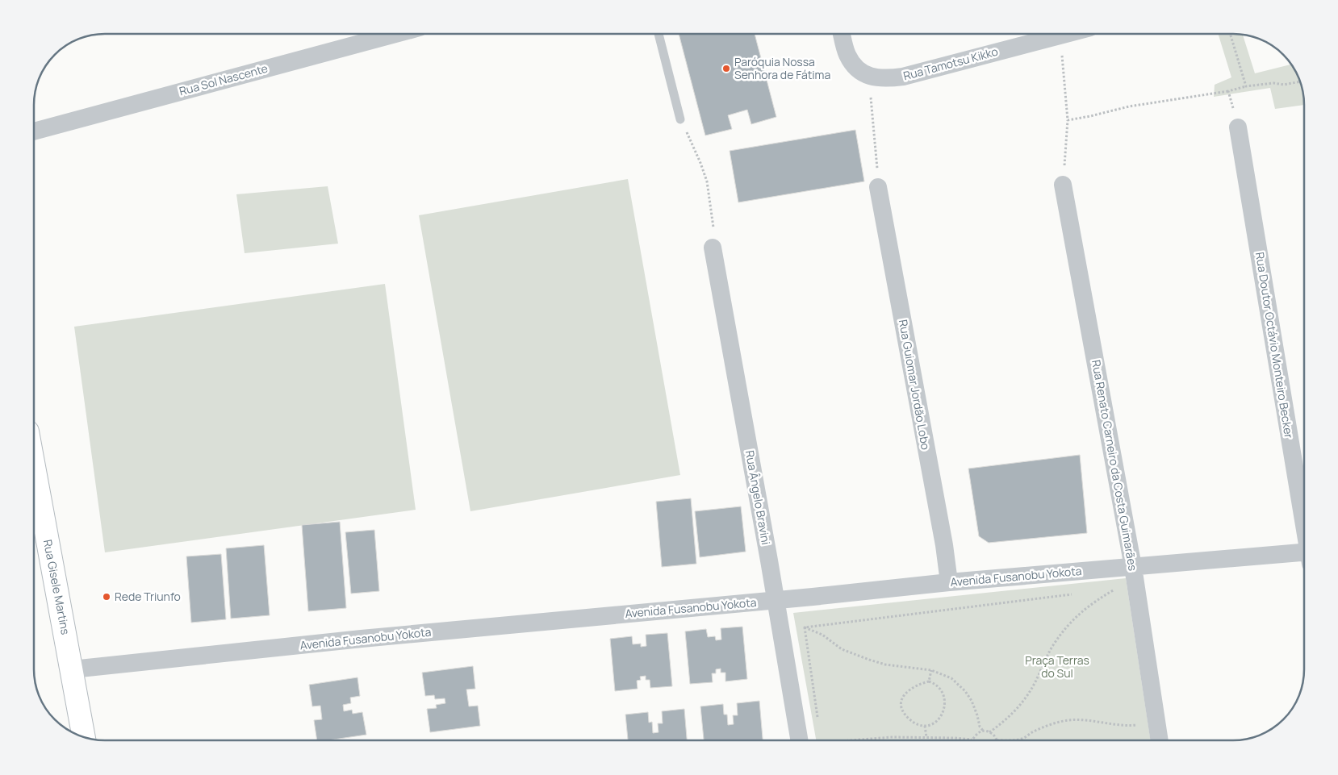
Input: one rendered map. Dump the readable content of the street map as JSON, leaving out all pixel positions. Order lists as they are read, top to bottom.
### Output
{
  "streets": {
    "street": [
      "Rua Tamotsu Kikko",
      "Rua Sol Nascente",
      "Rua Doutor Octávio Monteiro Becker",
      "Rua Guiomar Jordão Lobo",
      "Rua Renato Carneiro da Costa Guimarães",
      "Rua Ângelo Bravini",
      "Avenida Fusanobu Yokota",
      "Rua Gisele Martins"
    ]
  },
  "crossings": [
    ["Rua Guiomar Jordão Lobo", "Avenida Fusanobu Yokota"],
    ["Rua Renato Carneiro da Costa Guimarães", "Avenida Fusanobu Yokota"],
    ["Rua Ângelo Bravini", "Avenida Fusanobu Yokota"],
    ["Avenida Fusanobu Yokota", "Rua Gisele Martins"]
  ],
  "parks": ["Praça Terras do Sul"],
  "places": ["Paróquia Nossa Senhora de Fátima", "Rede Triunfo"]
}
